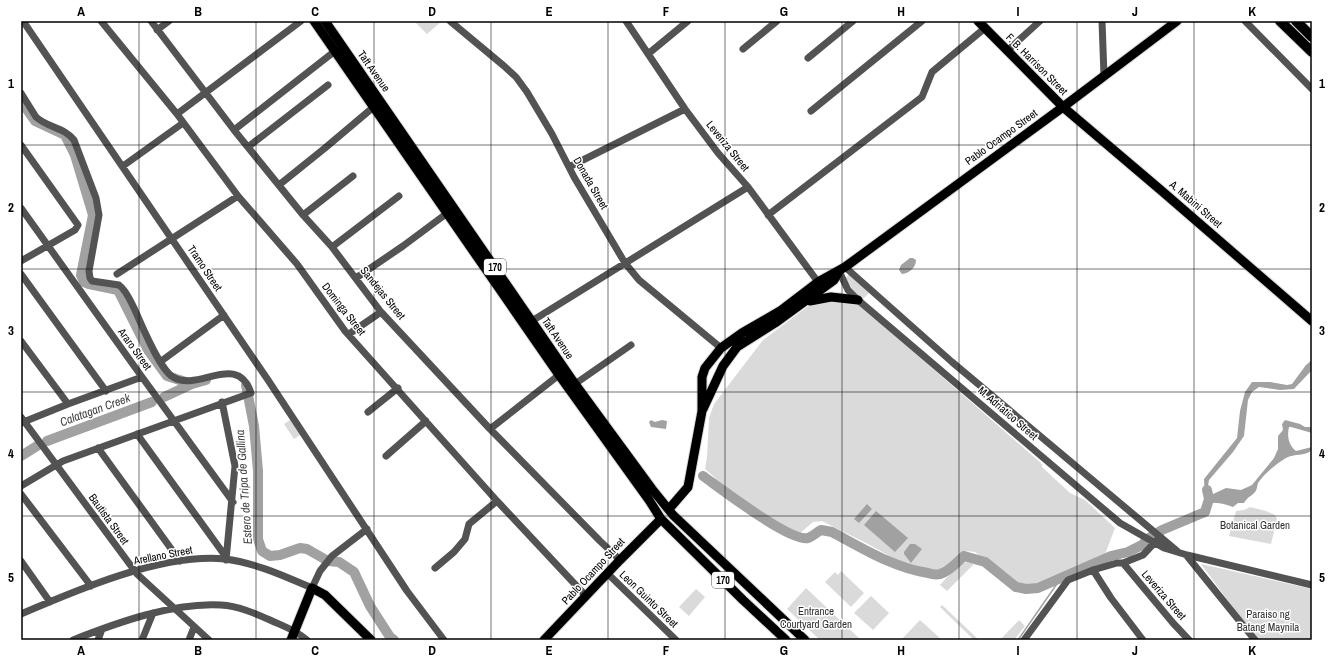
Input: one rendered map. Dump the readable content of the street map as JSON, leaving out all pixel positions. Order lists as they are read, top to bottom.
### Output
{
  "streets": {
    "main road": [
      "F. B. Harrison Street",
      "Taft Avenue",
      "Pablo Ocampo Street",
      "A. Mabini Street",
      "170"
    ],
    "street": [
      "Leveriza Street",
      "Donada Street",
      "Tramo Street",
      "Sandejas Street",
      "Dominga Street",
      "Araro Street",
      "M. Adriatico Street",
      "Bautista Street",
      "Arellano Street",
      "Leon Guinto Street"
    ]
  },
  "crossings": [
    ["F. B. Harrison Street", "Pablo Ocampo Street"],
    ["F. B. Harrison Street", "A. Mabini Street"],
    ["Taft Avenue", "Pablo Ocampo Street"],
    ["Pablo Ocampo Street", "Leveriza Street"],
    ["Pablo Ocampo Street", "Donada Street"],
    ["Pablo Ocampo Street", "A. Mabini Street"],
    ["Pablo Ocampo Street", "Sandejas Street"],
    ["Pablo Ocampo Street", "Dominga Street"],
    ["Pablo Ocampo Street", "M. Adriatico Street"],
    ["Pablo Ocampo Street", "Leon Guinto Street"],
    ["Bautista Street", "Arellano Street"]
  ],
  "water": ["Calatagan Creek", "Estero de Tripa de Gallina"],
  "parks": ["Botanical Garden", "Entrance Courtyard Garden", "Paraiso ng Batang Maynila"],
  "grid": {
    "columns": [
      "A",
      "B",
      "C",
      "D",
      "E",
      "F",
      "G",
      "H",
      "I",
      "J",
      "K"
    ],
    "rows": [
      "1",
      "2",
      "3",
      "4",
      "5"
    ]
  }
}
